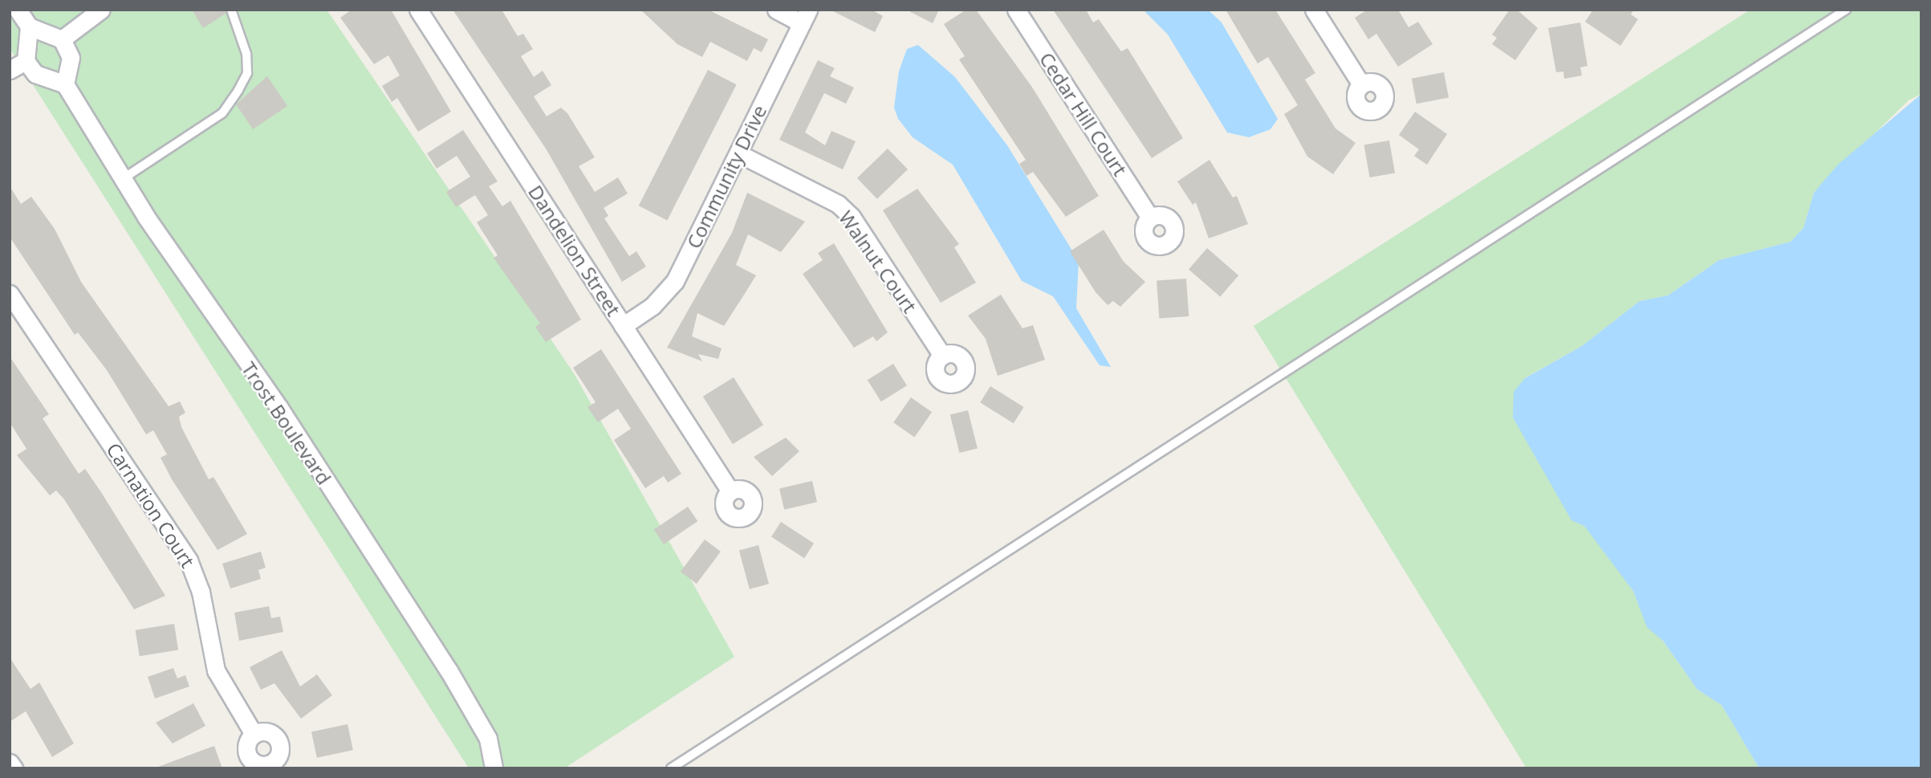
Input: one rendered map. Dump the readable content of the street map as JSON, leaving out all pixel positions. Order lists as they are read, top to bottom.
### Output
{
  "streets": {
    "street": [
      "Cedar Hill Court",
      "Community Drive",
      "Dandelion Street",
      "Walnut Court",
      "Trost Boulevard",
      "Carnation Court"
    ]
  },
  "crossings": [
    ["Community Drive", "Dandelion Street"],
    ["Community Drive", "Walnut Court"]
  ]
}
